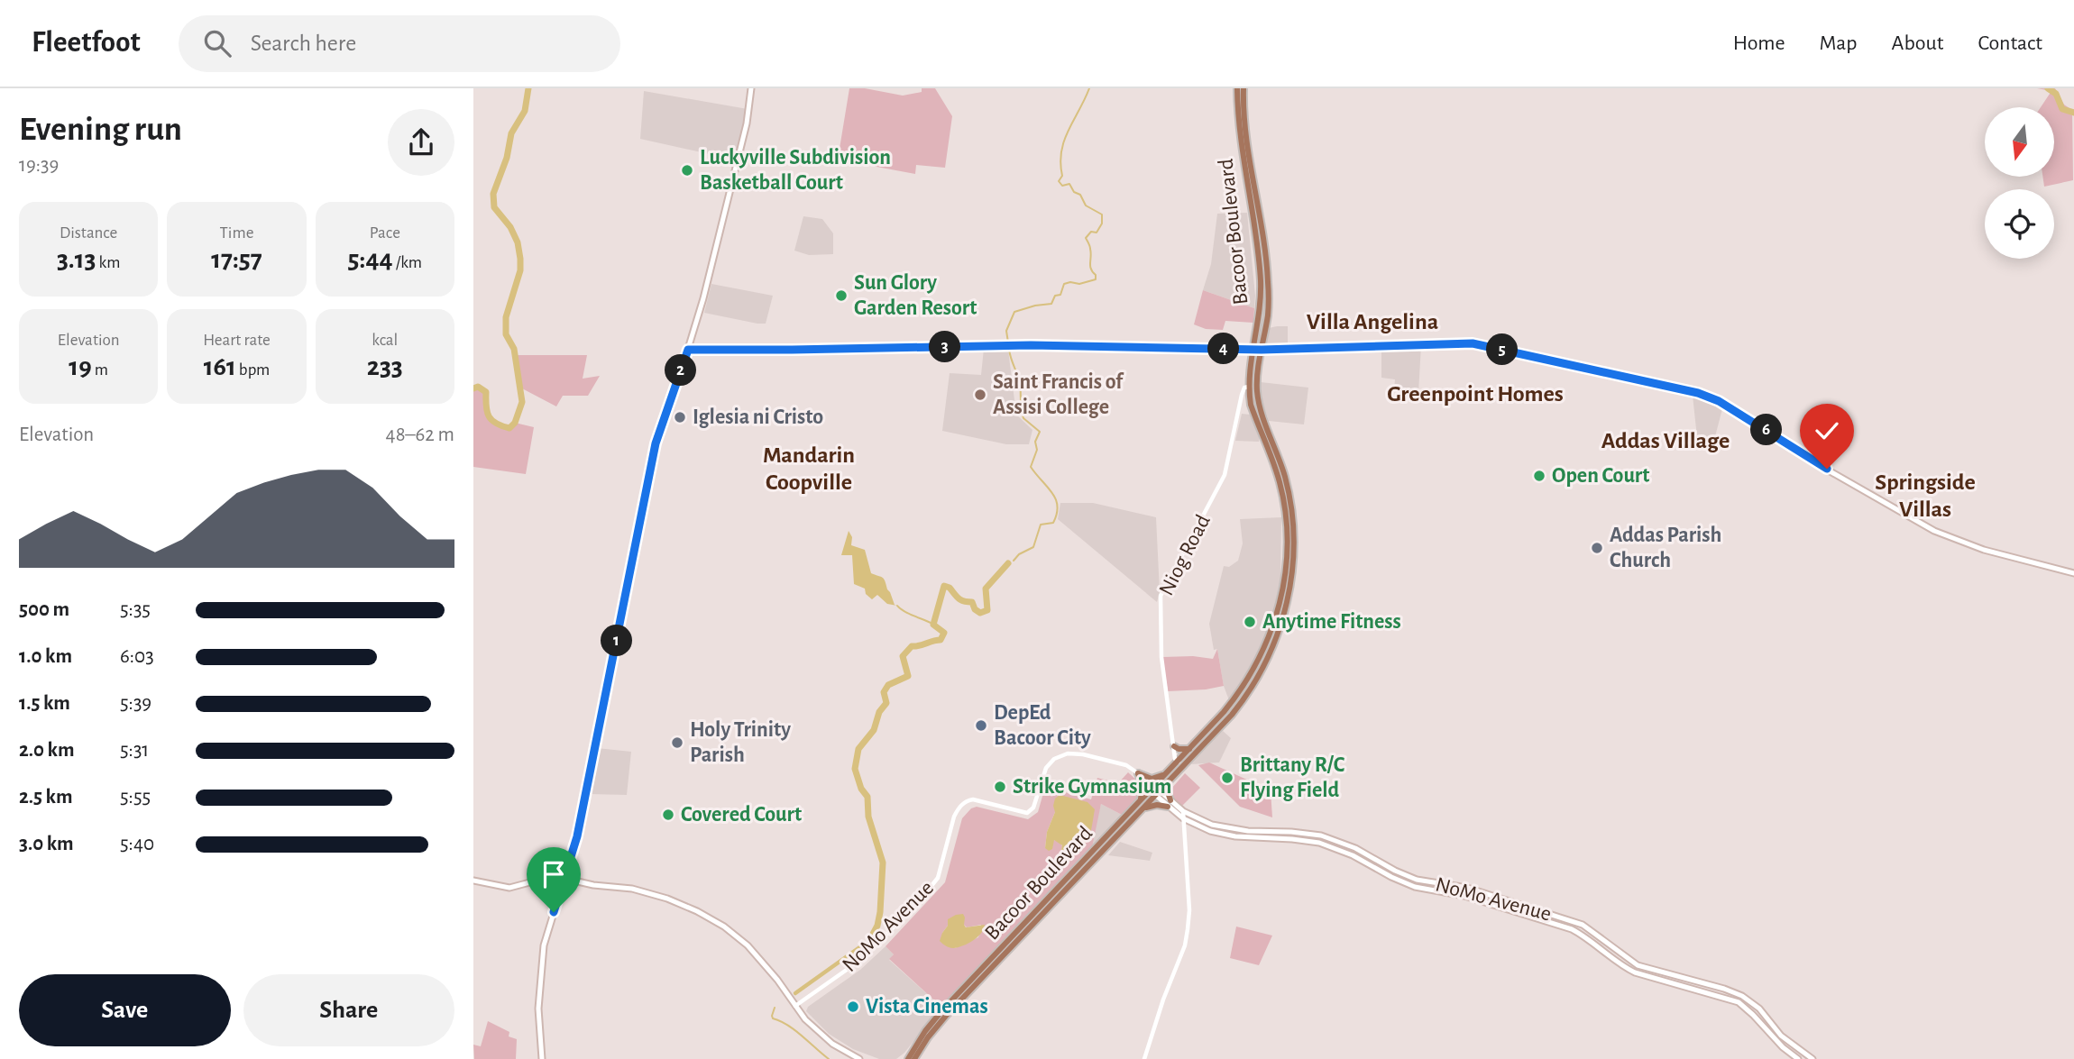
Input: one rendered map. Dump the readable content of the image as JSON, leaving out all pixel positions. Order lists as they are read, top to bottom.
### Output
{
  "streets": {
    "main road": ["Bacoor Boulevard", "NoMo Avenue"],
    "street": ["Niog Road"]
  },
  "crossings": [
    ["Bacoor Boulevard", "Niog Road"],
    ["Bacoor Boulevard", "NoMo Avenue"]
  ],
  "districts": [
    "Villa Angelina",
    "Greenpoint Homes",
    "Addas Village",
    "Mandarin Coopville",
    "Springside Villas"
  ],
  "places": [
    "Luckyville Subdivision Basketball Court",
    "Sun Glory Garden Resort",
    "Saint Francis of Assisi College",
    "Iglesia ni Cristo",
    "Open Court",
    "Addas Parish Church",
    "Anytime Fitness",
    "DepEd Bacoor City",
    "Holy Trinity Parish",
    "Brittany R/C Flying Field",
    "Strike Gymnasium",
    "Covered Court",
    "Vista Cinemas"
  ],
  "north": "bottom",
  "page": {
    "header": "Fleetfoot",
    "search": "Search here",
    "nav": [
      "Home",
      "Map",
      "About",
      "Contact"
    ],
    "heading": ["Evening run", "19:39"],
    "stats": [
      ["Distance", "3.13 km"],
      ["Time", "17:57"],
      ["Pace", "5:44 /km"],
      ["Elevation", "19 m"],
      ["Heart rate", "161 bpm"],
      ["kcal", "233"]
    ],
    "pins": [
      "3",
      "4",
      "5",
      "2",
      "6",
      "1"
    ],
    "chart": ["Elevation", "48–62 m"],
    "list": [
      {
        "name": "500 m",
        "note": "5:35"
      },
      {
        "name": "1.0 km",
        "note": "6:03"
      },
      {
        "name": "1.5 km",
        "note": "5:39"
      },
      {
        "name": "2.0 km",
        "note": "5:31"
      },
      {
        "name": "2.5 km",
        "note": "5:55"
      },
      {
        "name": "3.0 km",
        "note": "5:40"
      }
    ],
    "buttons": ["Save", "Share"]
  }
}
